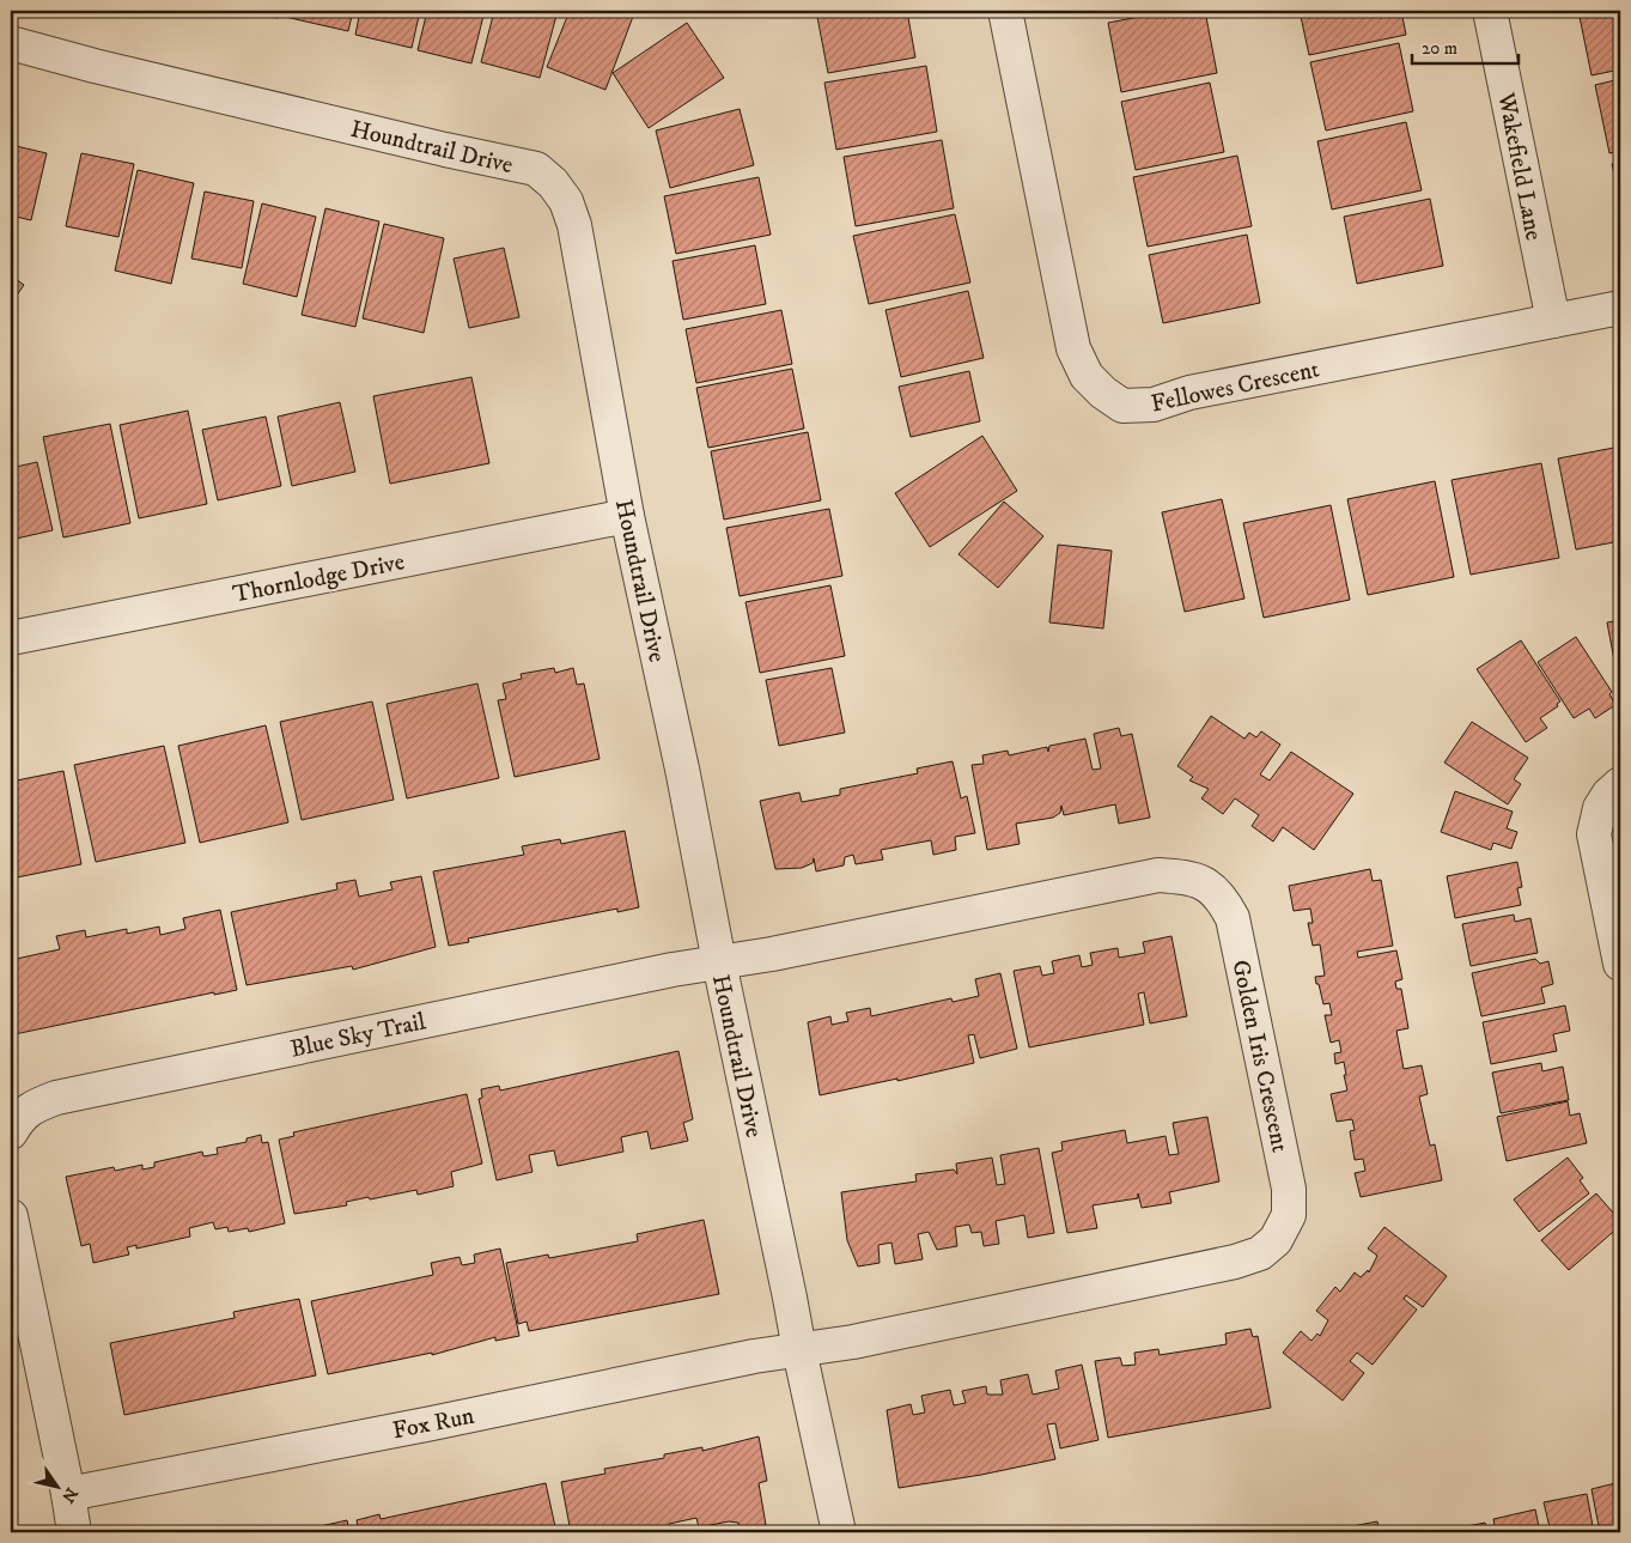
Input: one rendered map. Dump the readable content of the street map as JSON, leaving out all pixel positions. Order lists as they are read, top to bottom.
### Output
{
  "streets": {
    "street": [
      "Houndtrail Drive",
      "Wakefield Lane",
      "Fellowes Crescent",
      "Thornlodge Drive",
      "Blue Sky Trail",
      "Golden Iris Crescent",
      "Fox Run"
    ]
  },
  "crossings": [
    ["Houndtrail Drive", "Thornlodge Drive"],
    ["Houndtrail Drive", "Blue Sky Trail"],
    ["Houndtrail Drive", "Golden Iris Crescent"],
    ["Houndtrail Drive", "Fox Run"],
    ["Wakefield Lane", "Fellowes Crescent"],
    ["Blue Sky Trail", "Golden Iris Crescent"],
    ["Golden Iris Crescent", "Fox Run"]
  ],
  "scale_bar": "20 m",
  "north": "bottom right"
}
